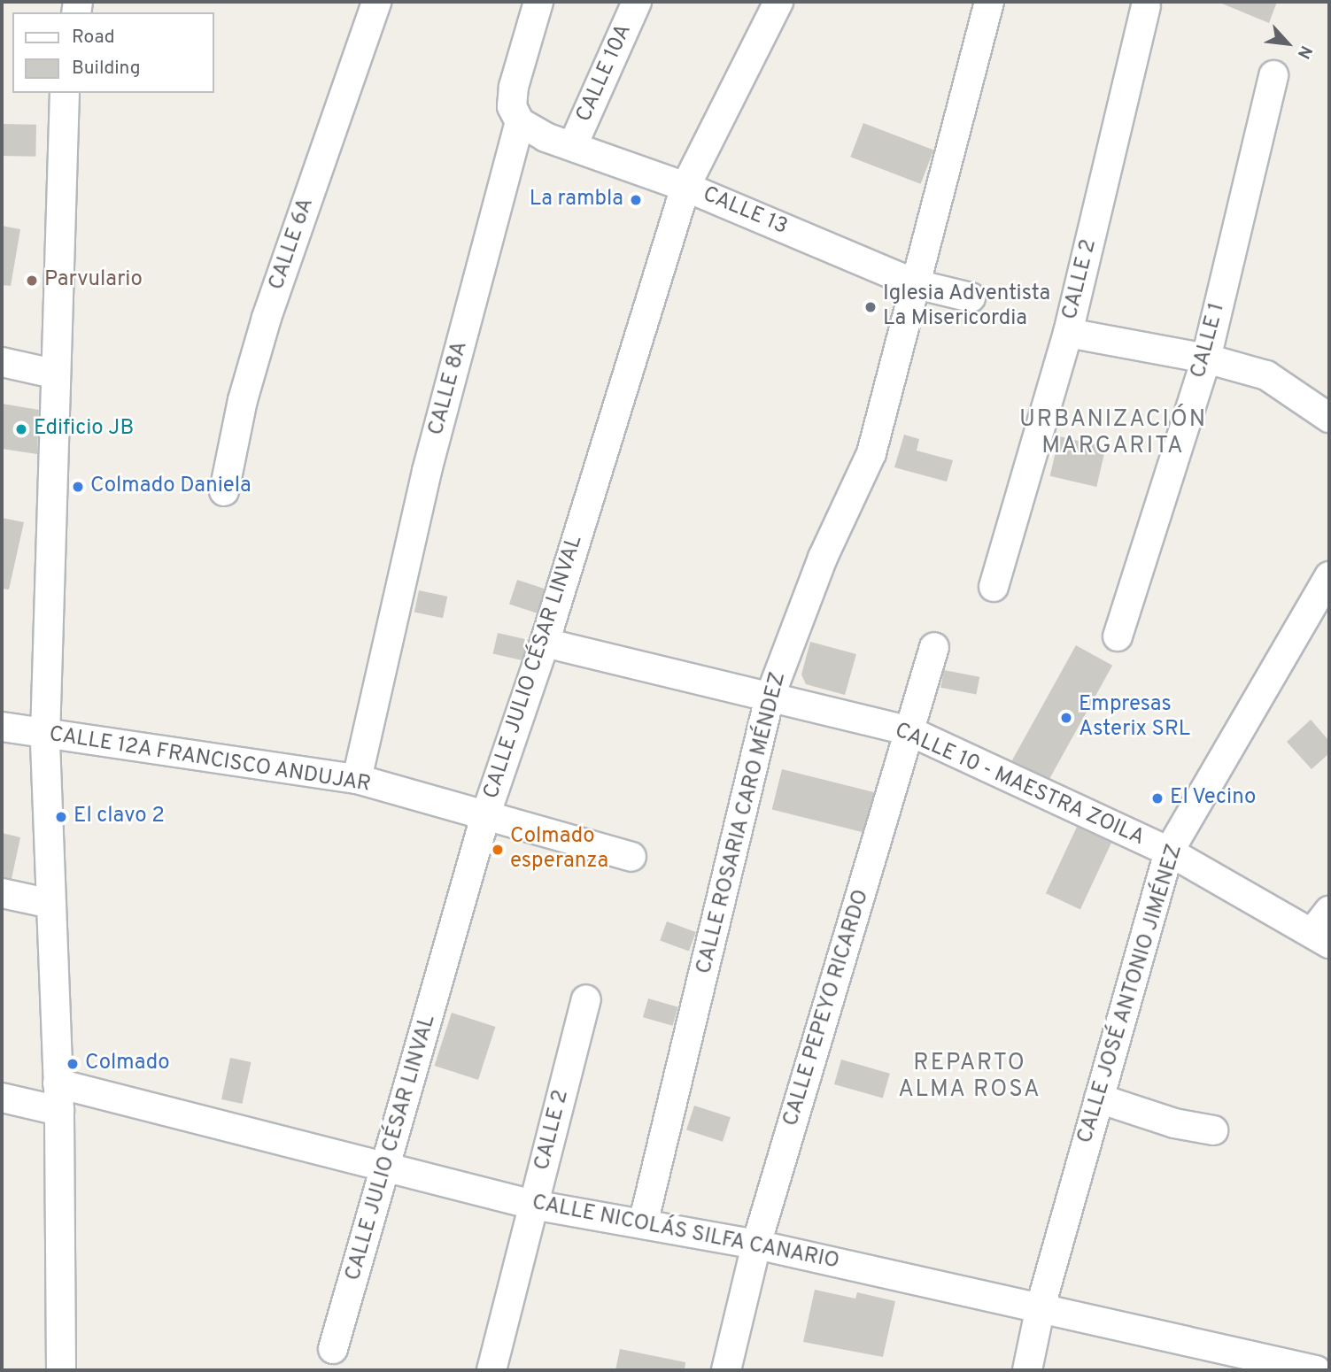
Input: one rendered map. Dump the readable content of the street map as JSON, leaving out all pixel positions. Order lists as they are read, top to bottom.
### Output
{
  "streets": {
    "street": [
      "CALLE 10A",
      "CALLE 13",
      "CALLE 6A",
      "CALLE 2",
      "CALLE 1",
      "CALLE 8A",
      "CALLE JULIO CÉSAR LINVAL",
      "CALLE 12A FRANCISCO ANDUJAR",
      "CALLE 10 - MAESTRA ZOILA",
      "CALLE ROSARIA CARO MÉNDEZ",
      "CALLE JOSÉ ANTONIO JIMÉNEZ",
      "CALLE PEPEYO RICARDO",
      "CALLE NICOLÁS SILFA CANARIO"
    ]
  },
  "crossings": [
    ["CALLE 10A", "CALLE 13"],
    ["CALLE 13", "CALLE 8A"],
    ["CALLE 13", "CALLE JULIO CÉSAR LINVAL"],
    ["CALLE 13", "CALLE ROSARIA CARO MÉNDEZ"],
    ["CALLE 2", "CALLE NICOLÁS SILFA CANARIO"],
    ["CALLE 8A", "CALLE 12A FRANCISCO ANDUJAR"],
    ["CALLE JULIO CÉSAR LINVAL", "CALLE 12A FRANCISCO ANDUJAR"],
    ["CALLE JULIO CÉSAR LINVAL", "CALLE 10 - MAESTRA ZOILA"],
    ["CALLE JULIO CÉSAR LINVAL", "CALLE NICOLÁS SILFA CANARIO"],
    ["CALLE 10 - MAESTRA ZOILA", "CALLE ROSARIA CARO MÉNDEZ"],
    ["CALLE 10 - MAESTRA ZOILA", "CALLE JOSÉ ANTONIO JIMÉNEZ"],
    ["CALLE 10 - MAESTRA ZOILA", "CALLE PEPEYO RICARDO"],
    ["CALLE ROSARIA CARO MÉNDEZ", "CALLE NICOLÁS SILFA CANARIO"],
    ["CALLE JOSÉ ANTONIO JIMÉNEZ", "CALLE NICOLÁS SILFA CANARIO"],
    ["CALLE PEPEYO RICARDO", "CALLE NICOLÁS SILFA CANARIO"]
  ],
  "districts": ["URBANIZACIÓN MARGARITA", "REPARTO ALMA ROSA"],
  "places": [
    "La rambla",
    "Parvulario",
    "Iglesia Adventista La Misericordia",
    "Edificio JB",
    "Colmado Daniela",
    "Empresas Asterix SRL",
    "El Vecino",
    "El clavo 2",
    "Colmado esperanza",
    "Colmado"
  ],
  "legend": ["Road", "Building"],
  "north": "bottom right"
}
